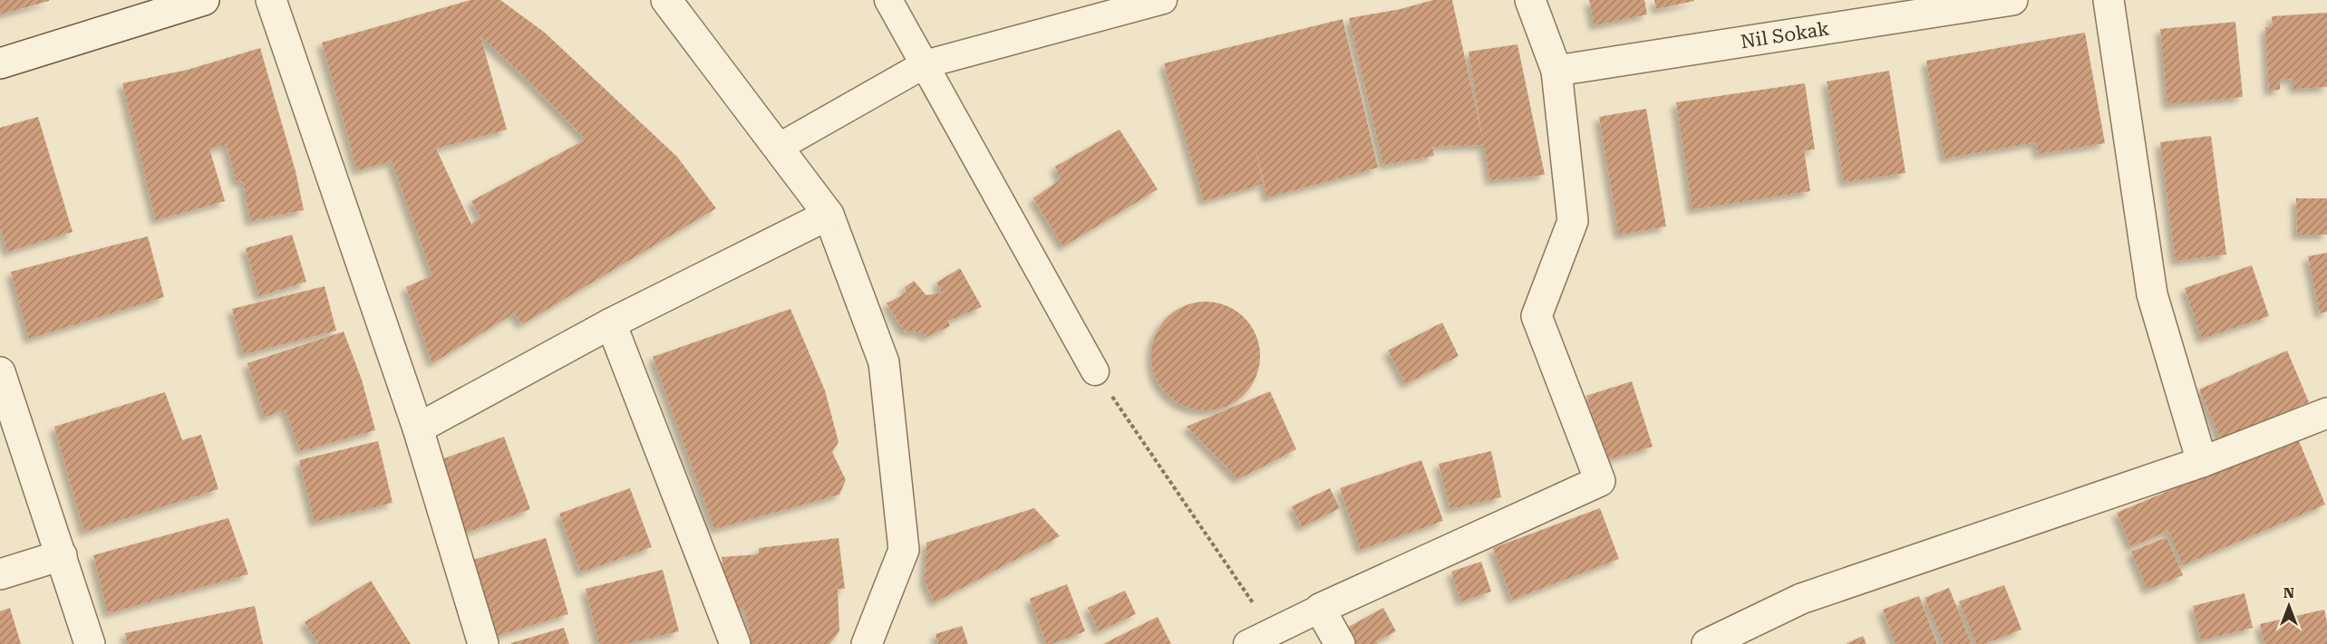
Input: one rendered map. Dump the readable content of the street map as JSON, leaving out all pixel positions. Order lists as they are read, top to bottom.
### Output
{
  "streets": {
    "street": ["Nil Sokak"]
  },
  "north": "top"
}
